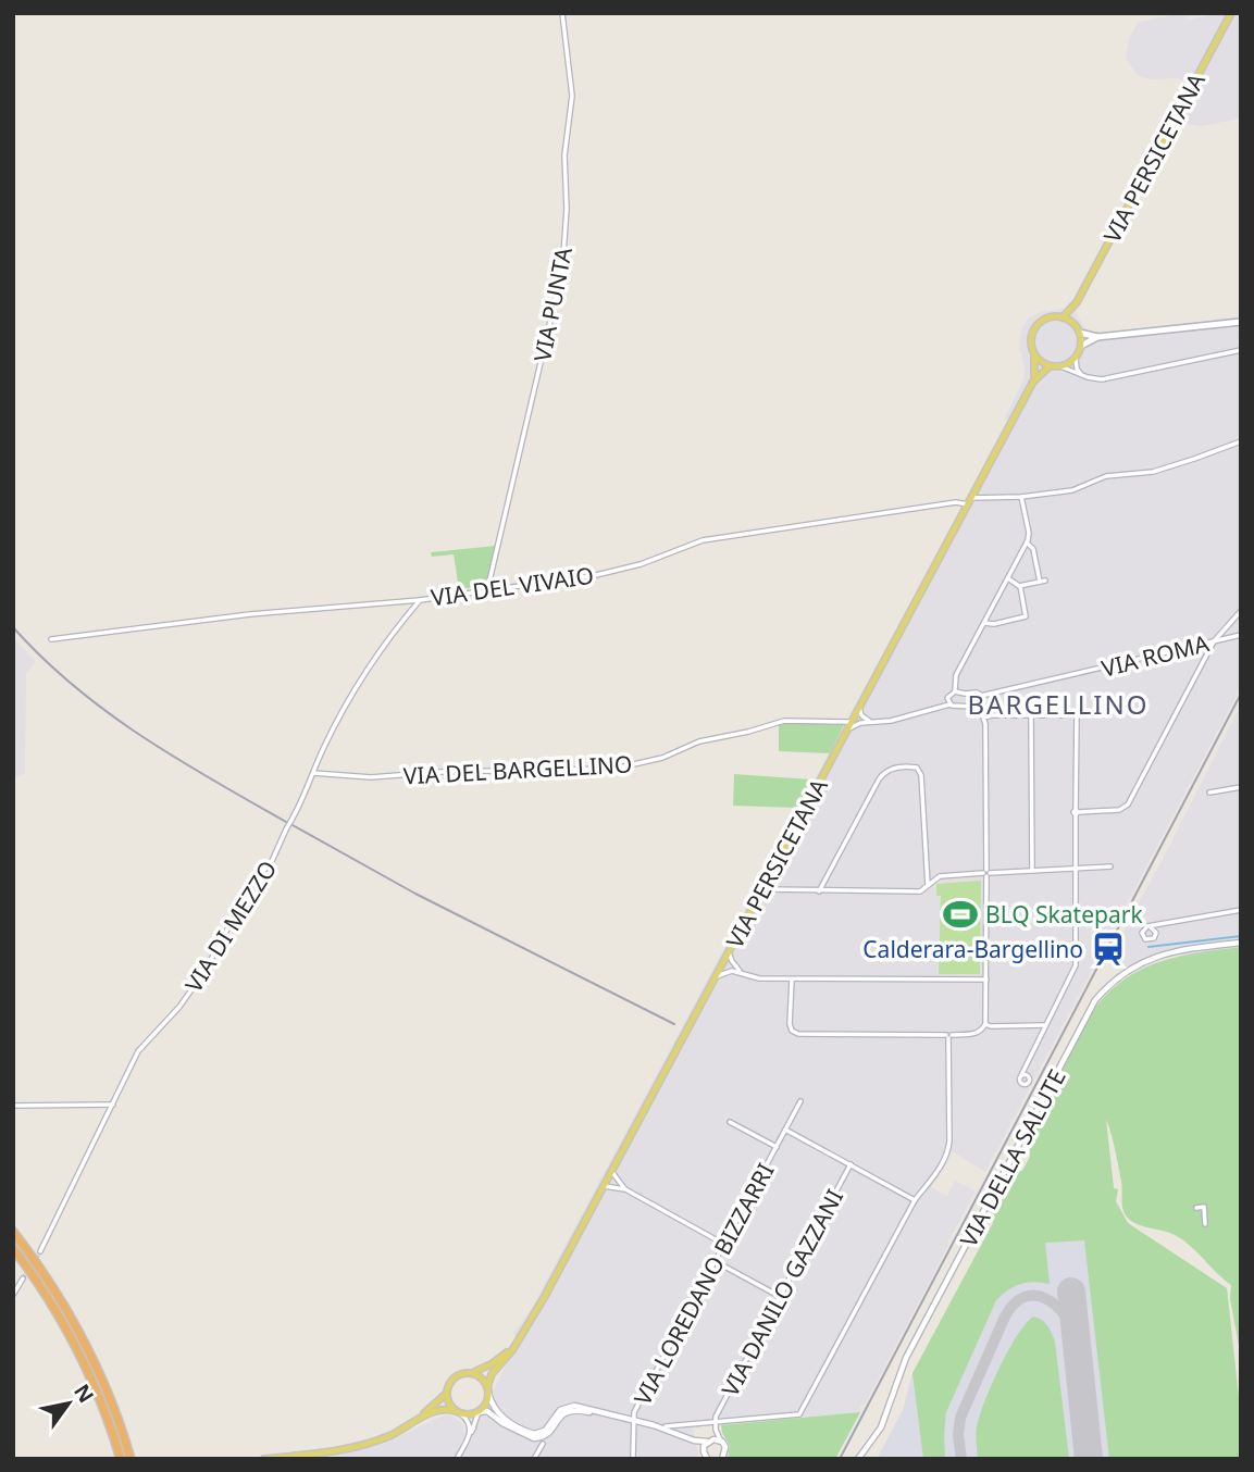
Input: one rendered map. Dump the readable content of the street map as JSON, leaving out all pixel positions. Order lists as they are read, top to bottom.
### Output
{
  "streets": {
    "main road": ["VIA PERSICETANA"],
    "street": [
      "VIA PUNTA",
      "VIA DEL VIVAIO",
      "VIA ROMA",
      "VIA DEL BARGELLINO",
      "VIA DI MEZZO",
      "VIA DELLA SALUTE",
      "VIA LOREDANO BIZZARRI",
      "VIA DANILO GAZZANI"
    ]
  },
  "crossings": [
    ["VIA PERSICETANA", "VIA DEL VIVAIO"],
    ["VIA PERSICETANA", "VIA DEL BARGELLINO"],
    ["VIA PUNTA", "VIA DEL VIVAIO"],
    ["VIA DEL VIVAIO", "VIA DI MEZZO"],
    ["VIA DEL BARGELLINO", "VIA DI MEZZO"]
  ],
  "districts": ["BARGELLINO"],
  "places": {
    "sports": ["BLQ Skatepark"],
    "station": ["Calderara-Bargellino"]
  },
  "north": "top right"
}
